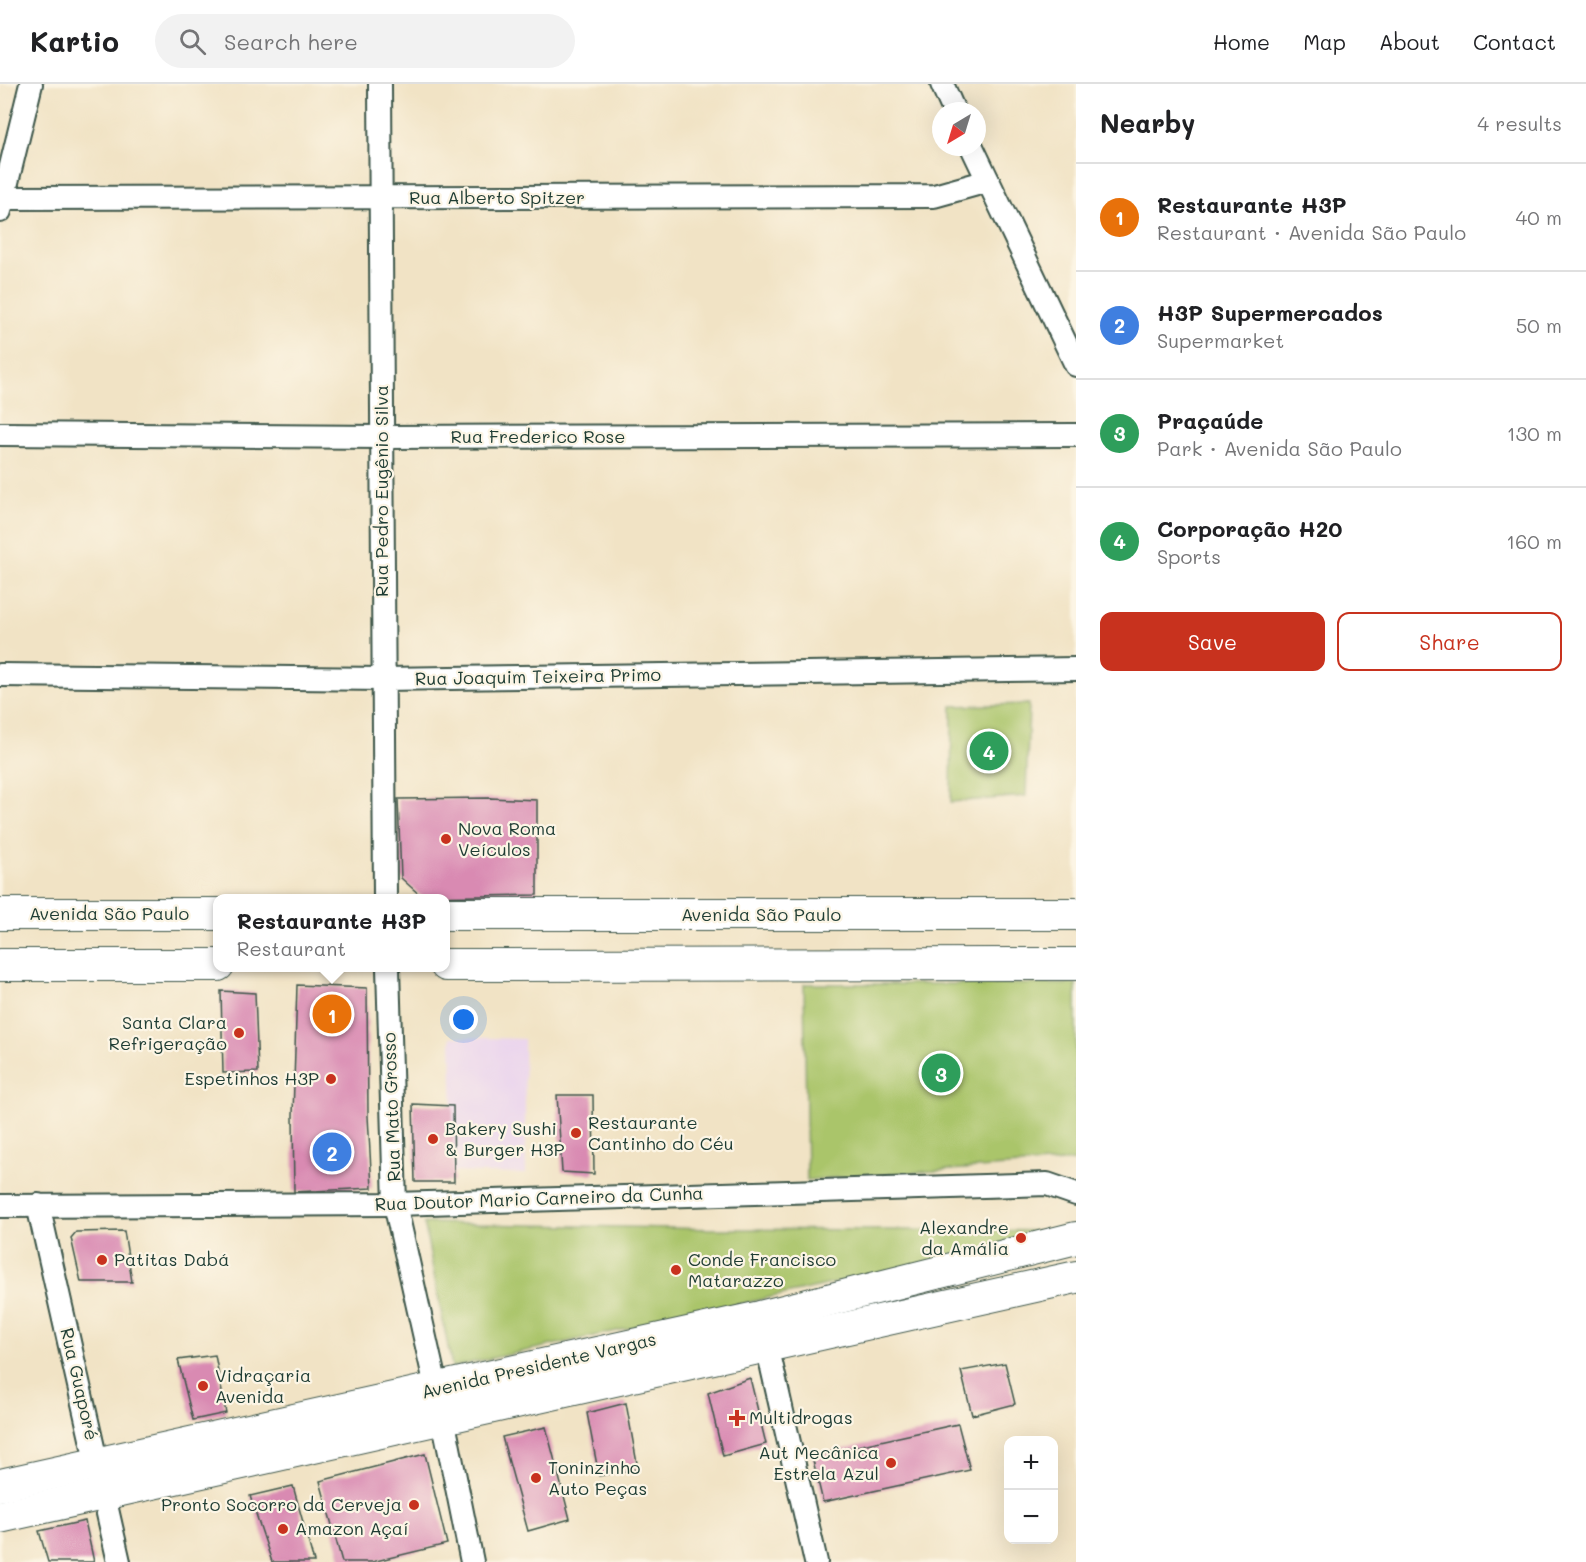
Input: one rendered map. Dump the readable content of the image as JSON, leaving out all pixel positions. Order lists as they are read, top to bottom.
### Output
{
  "streets": {
    "main road": ["Avenida São Paulo", "Avenida Presidente Vargas"],
    "street": [
      "Rua Alberto Spitzer",
      "Rua Frederico Rose",
      "Rua Pedro Eugênio Silva",
      "Rua Joaquim Teixeira Primo",
      "Rua Mato Grosso",
      "Rua Doutor Mario Carneiro da Cunha",
      "Rua Guaporé"
    ]
  },
  "crossings": [
    ["Rua Alberto Spitzer", "Rua Pedro Eugênio Silva"],
    ["Rua Frederico Rose", "Rua Pedro Eugênio Silva"],
    ["Rua Pedro Eugênio Silva", "Rua Joaquim Teixeira Primo"],
    ["Rua Mato Grosso", "Rua Doutor Mario Carneiro da Cunha"],
    ["Rua Mato Grosso", "Avenida Presidente Vargas"],
    ["Rua Doutor Mario Carneiro da Cunha", "Rua Guaporé"],
    ["Avenida Presidente Vargas", "Rua Guaporé"]
  ],
  "places": {
    "other": [
      "Nova Roma Veículos",
      "Santa Clara Refrigeração",
      "Espetinhos H3P",
      "Restaurante Cantinho do Céu",
      "Bakery Sushi & Burger H3P",
      "Alexandre da Amália",
      "Patitas Dabá",
      "Conde Francisco Matarazzo",
      "Vidraçaria Avenida",
      "Aut Mecânica Estrela Azul",
      "Toninzinho Auto Peças",
      "Pronto Socorro da Cerveja",
      "Amazon Açaí"
    ],
    "health": ["Multidrogas"]
  },
  "north": "bottom left",
  "page": {
    "header": "Kartio",
    "search": "Search here",
    "nav": [
      "Home",
      "Map",
      "About",
      "Contact"
    ],
    "heading": ["Nearby", "4 results"],
    "list": [
      {
        "mark": "1",
        "name": "Restaurante H3P",
        "note": "Restaurant · Avenida São Paulo",
        "value": "40 m"
      },
      {
        "mark": "2",
        "name": "H3P Supermercados",
        "note": "Supermarket",
        "value": "50 m"
      },
      {
        "mark": "3",
        "name": "Praçaúde",
        "note": "Park · Avenida São Paulo",
        "value": "130 m"
      },
      {
        "mark": "4",
        "name": "Corporação H20",
        "note": "Sports",
        "value": "160 m"
      }
    ],
    "buttons": ["Save", "Share"],
    "pins": [
      "4",
      "1",
      "3",
      "2"
    ],
    "popup": ["Restaurante H3P", "Restaurant"],
    "map_buttons": ["+", "−"]
  }
}
